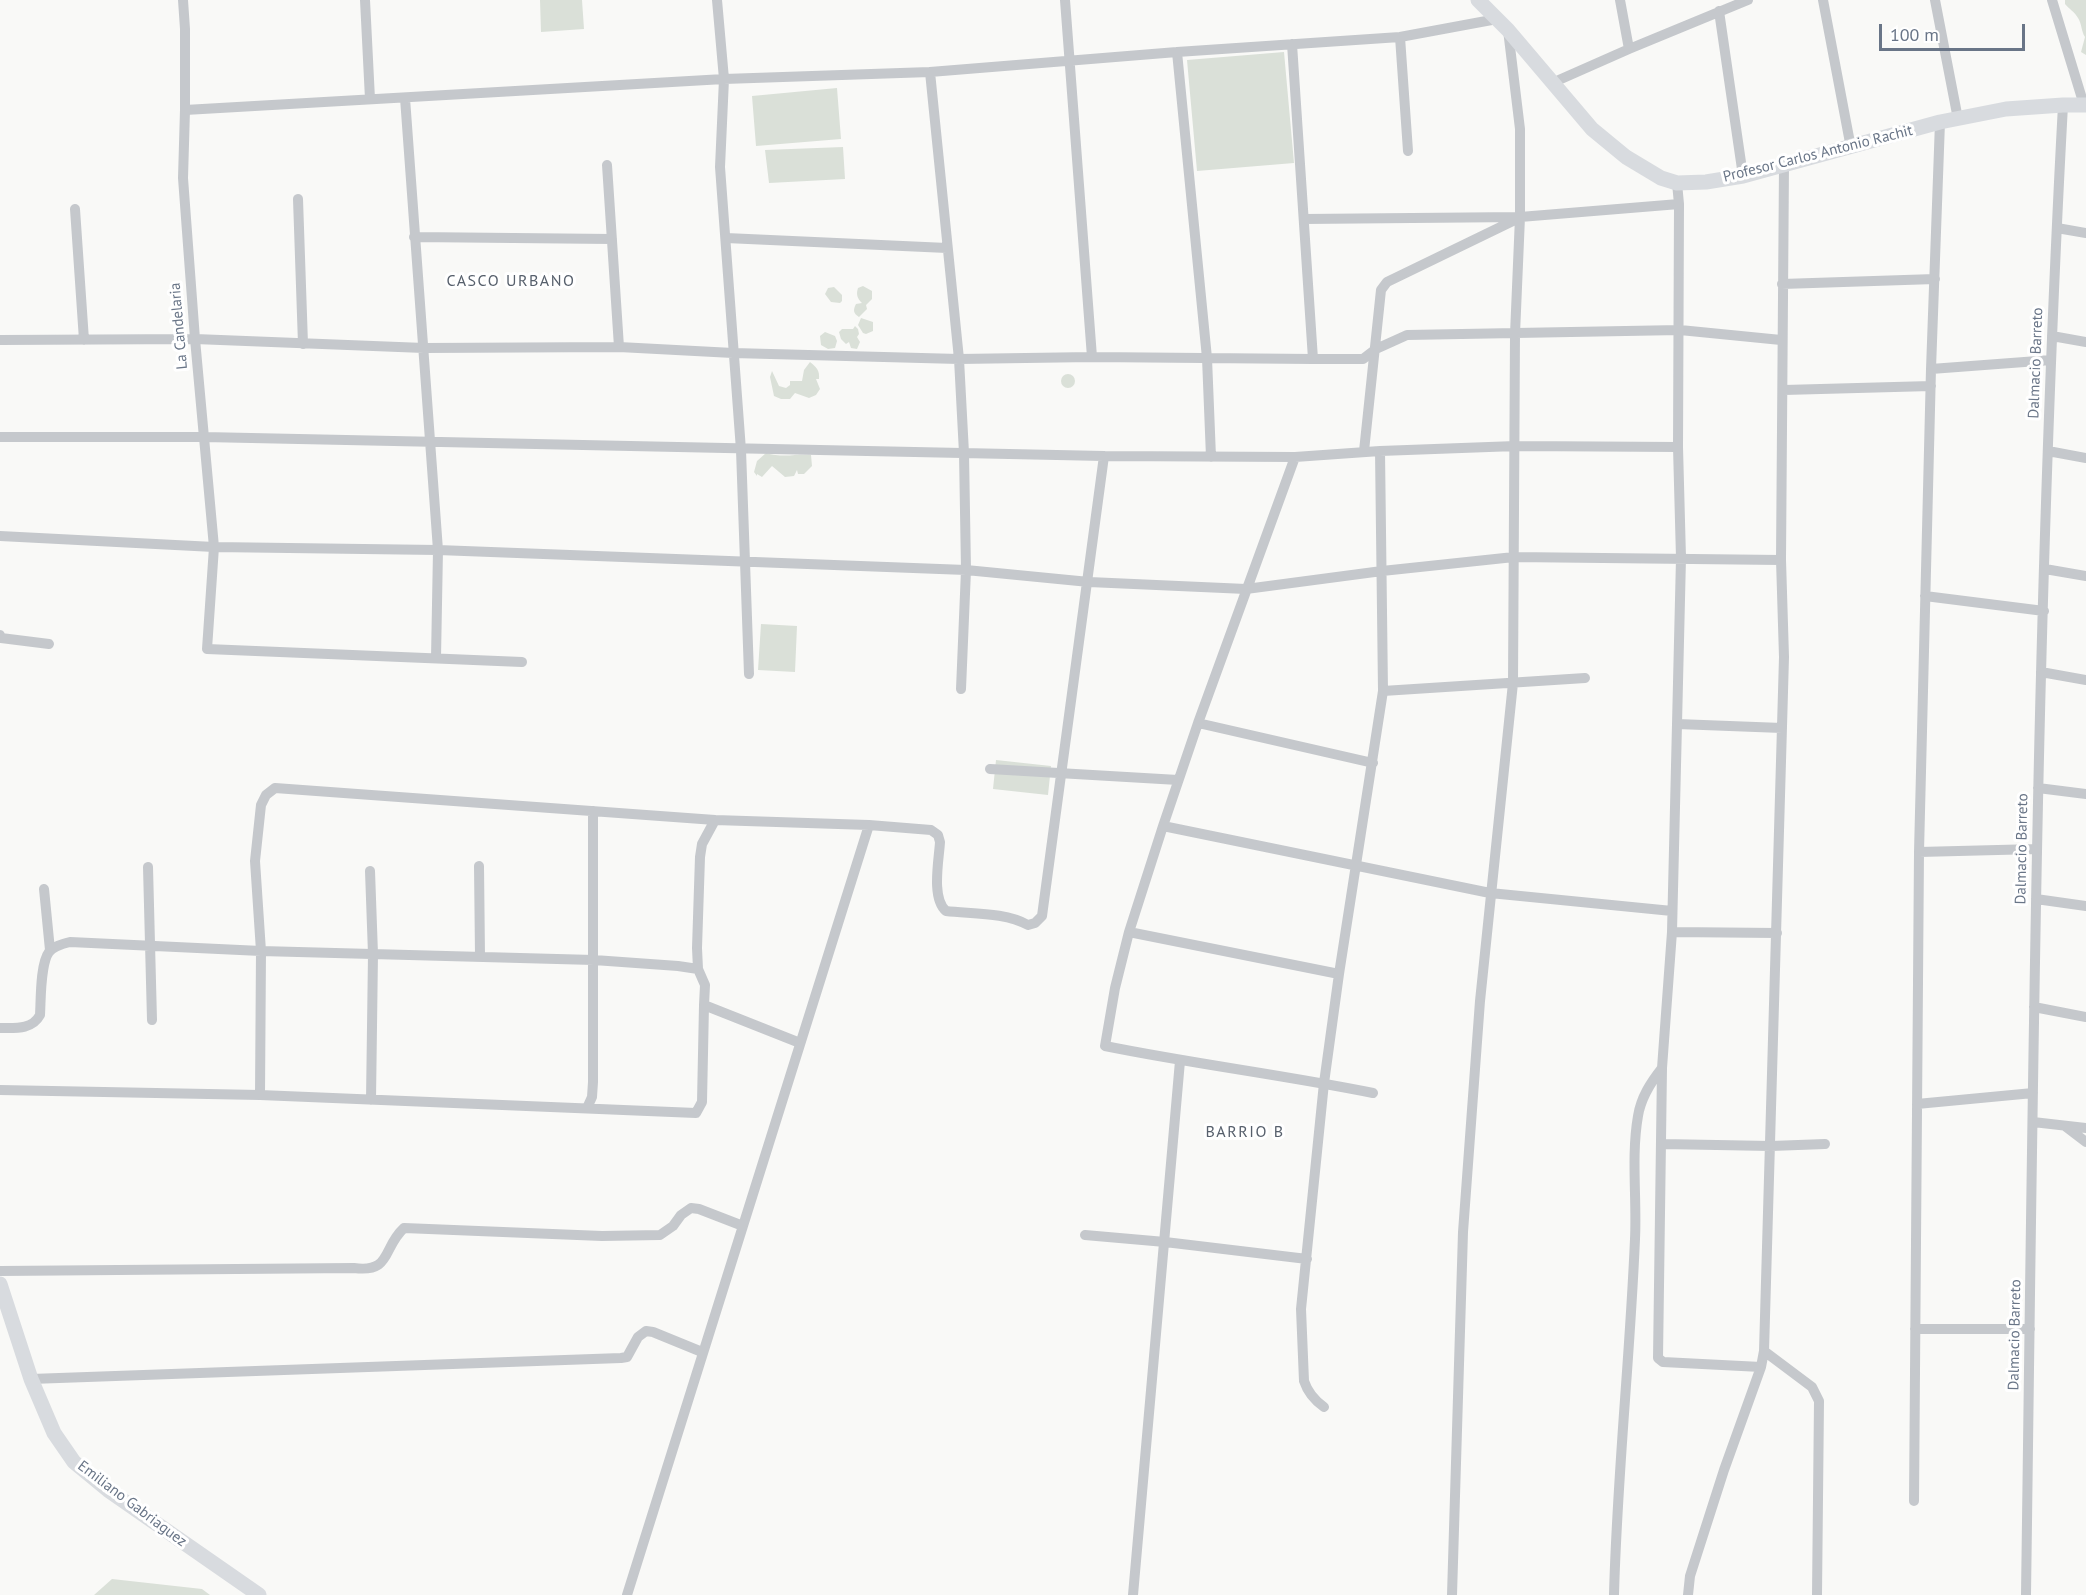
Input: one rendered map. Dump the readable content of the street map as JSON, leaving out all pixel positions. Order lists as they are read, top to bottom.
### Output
{
  "streets": {
    "main road": ["Profesor Carlos Antonio Rachit", "Emiliano Gabriaguez"],
    "street": ["La Candelaria", "Dalmacio Barreto"]
  },
  "crossings": [
    ["Profesor Carlos Antonio Rachit", "Dalmacio Barreto"]
  ],
  "districts": ["CASCO URBANO", "BARRIO B"],
  "scale_bar": "100 m"
}
